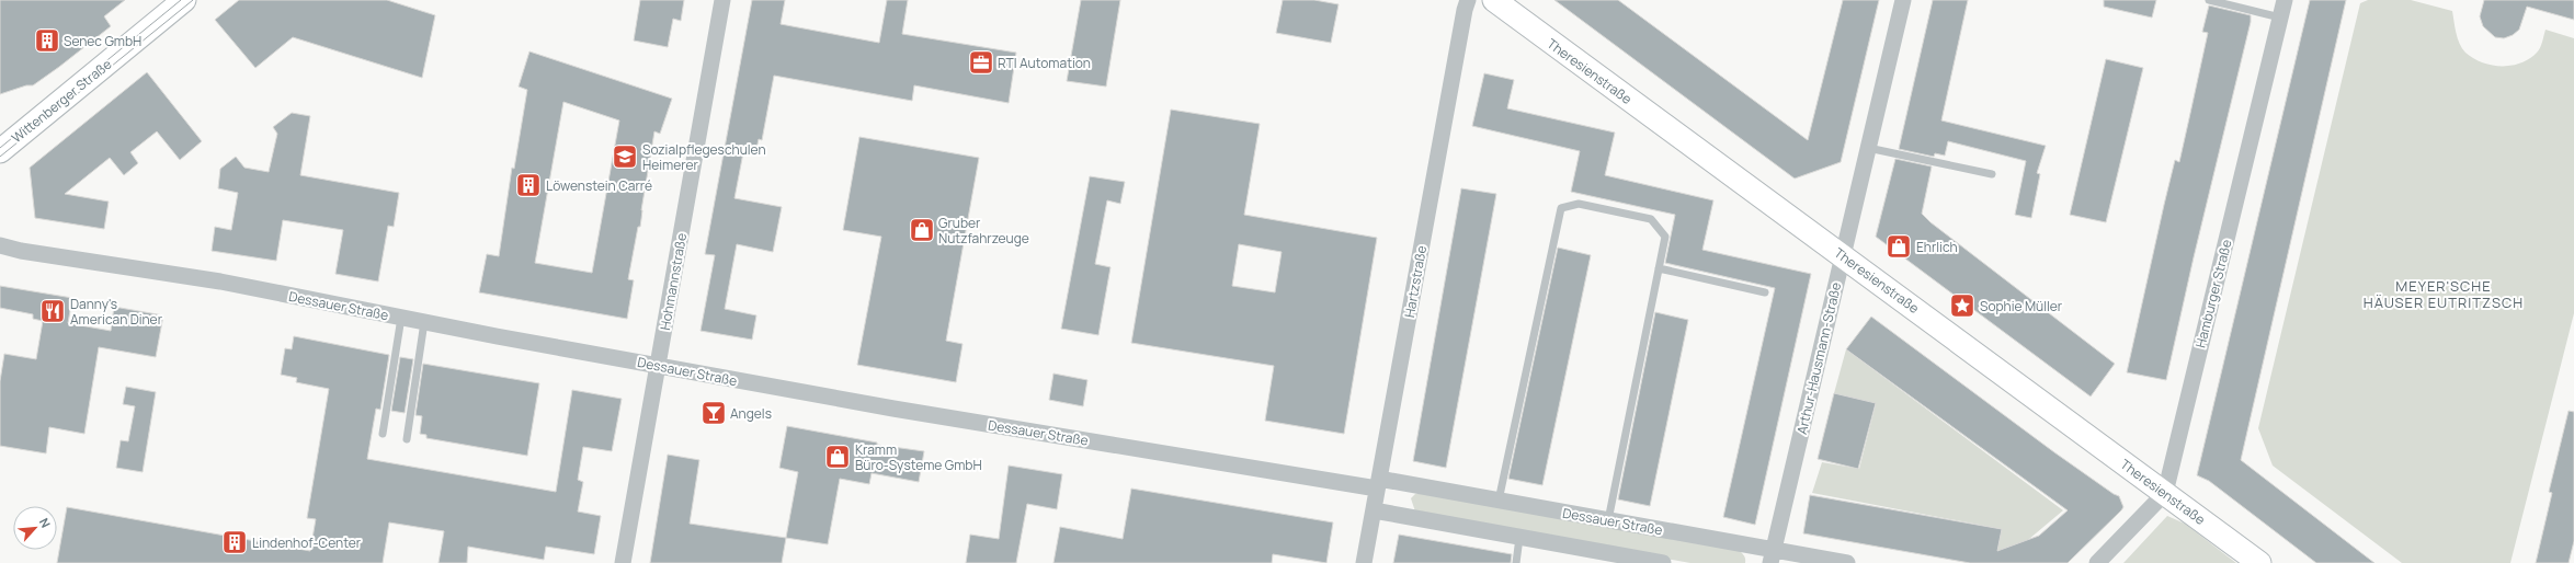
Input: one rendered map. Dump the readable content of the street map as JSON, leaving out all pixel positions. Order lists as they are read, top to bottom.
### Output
{
  "streets": {
    "main road": ["Theresienstraße", "Wittenberger Straße"],
    "street": [
      "Hohmannstraße",
      "Hartzstraße",
      "Hamburger Straße",
      "Dessauer Straße",
      "Arthur-Hausmann-Straße"
    ]
  },
  "crossings": [
    ["Theresienstraße", "Hamburger Straße"],
    ["Theresienstraße", "Arthur-Hausmann-Straße"],
    ["Hohmannstraße", "Dessauer Straße"],
    ["Hartzstraße", "Dessauer Straße"],
    ["Dessauer Straße", "Arthur-Hausmann-Straße"]
  ],
  "districts": ["MEYER'SCHE HÄUSER EUTRITZSCH"],
  "places": {
    "building": ["Senec GmbH", "Löwenstein Carré", "Lindenhof-Center"],
    "office": ["RTI Automation"],
    "school or university": ["Sozialpflegeschulen Heimerer"],
    "shop": ["Gruber Nutzfahrzeuge", "Ehrlich", "Kramm Büro-Systeme GmbH"],
    "place": ["Sophie Müller"],
    "restaurant": ["Danny's American Diner"],
    "bar": ["Angels"]
  },
  "north": "top right"
}
